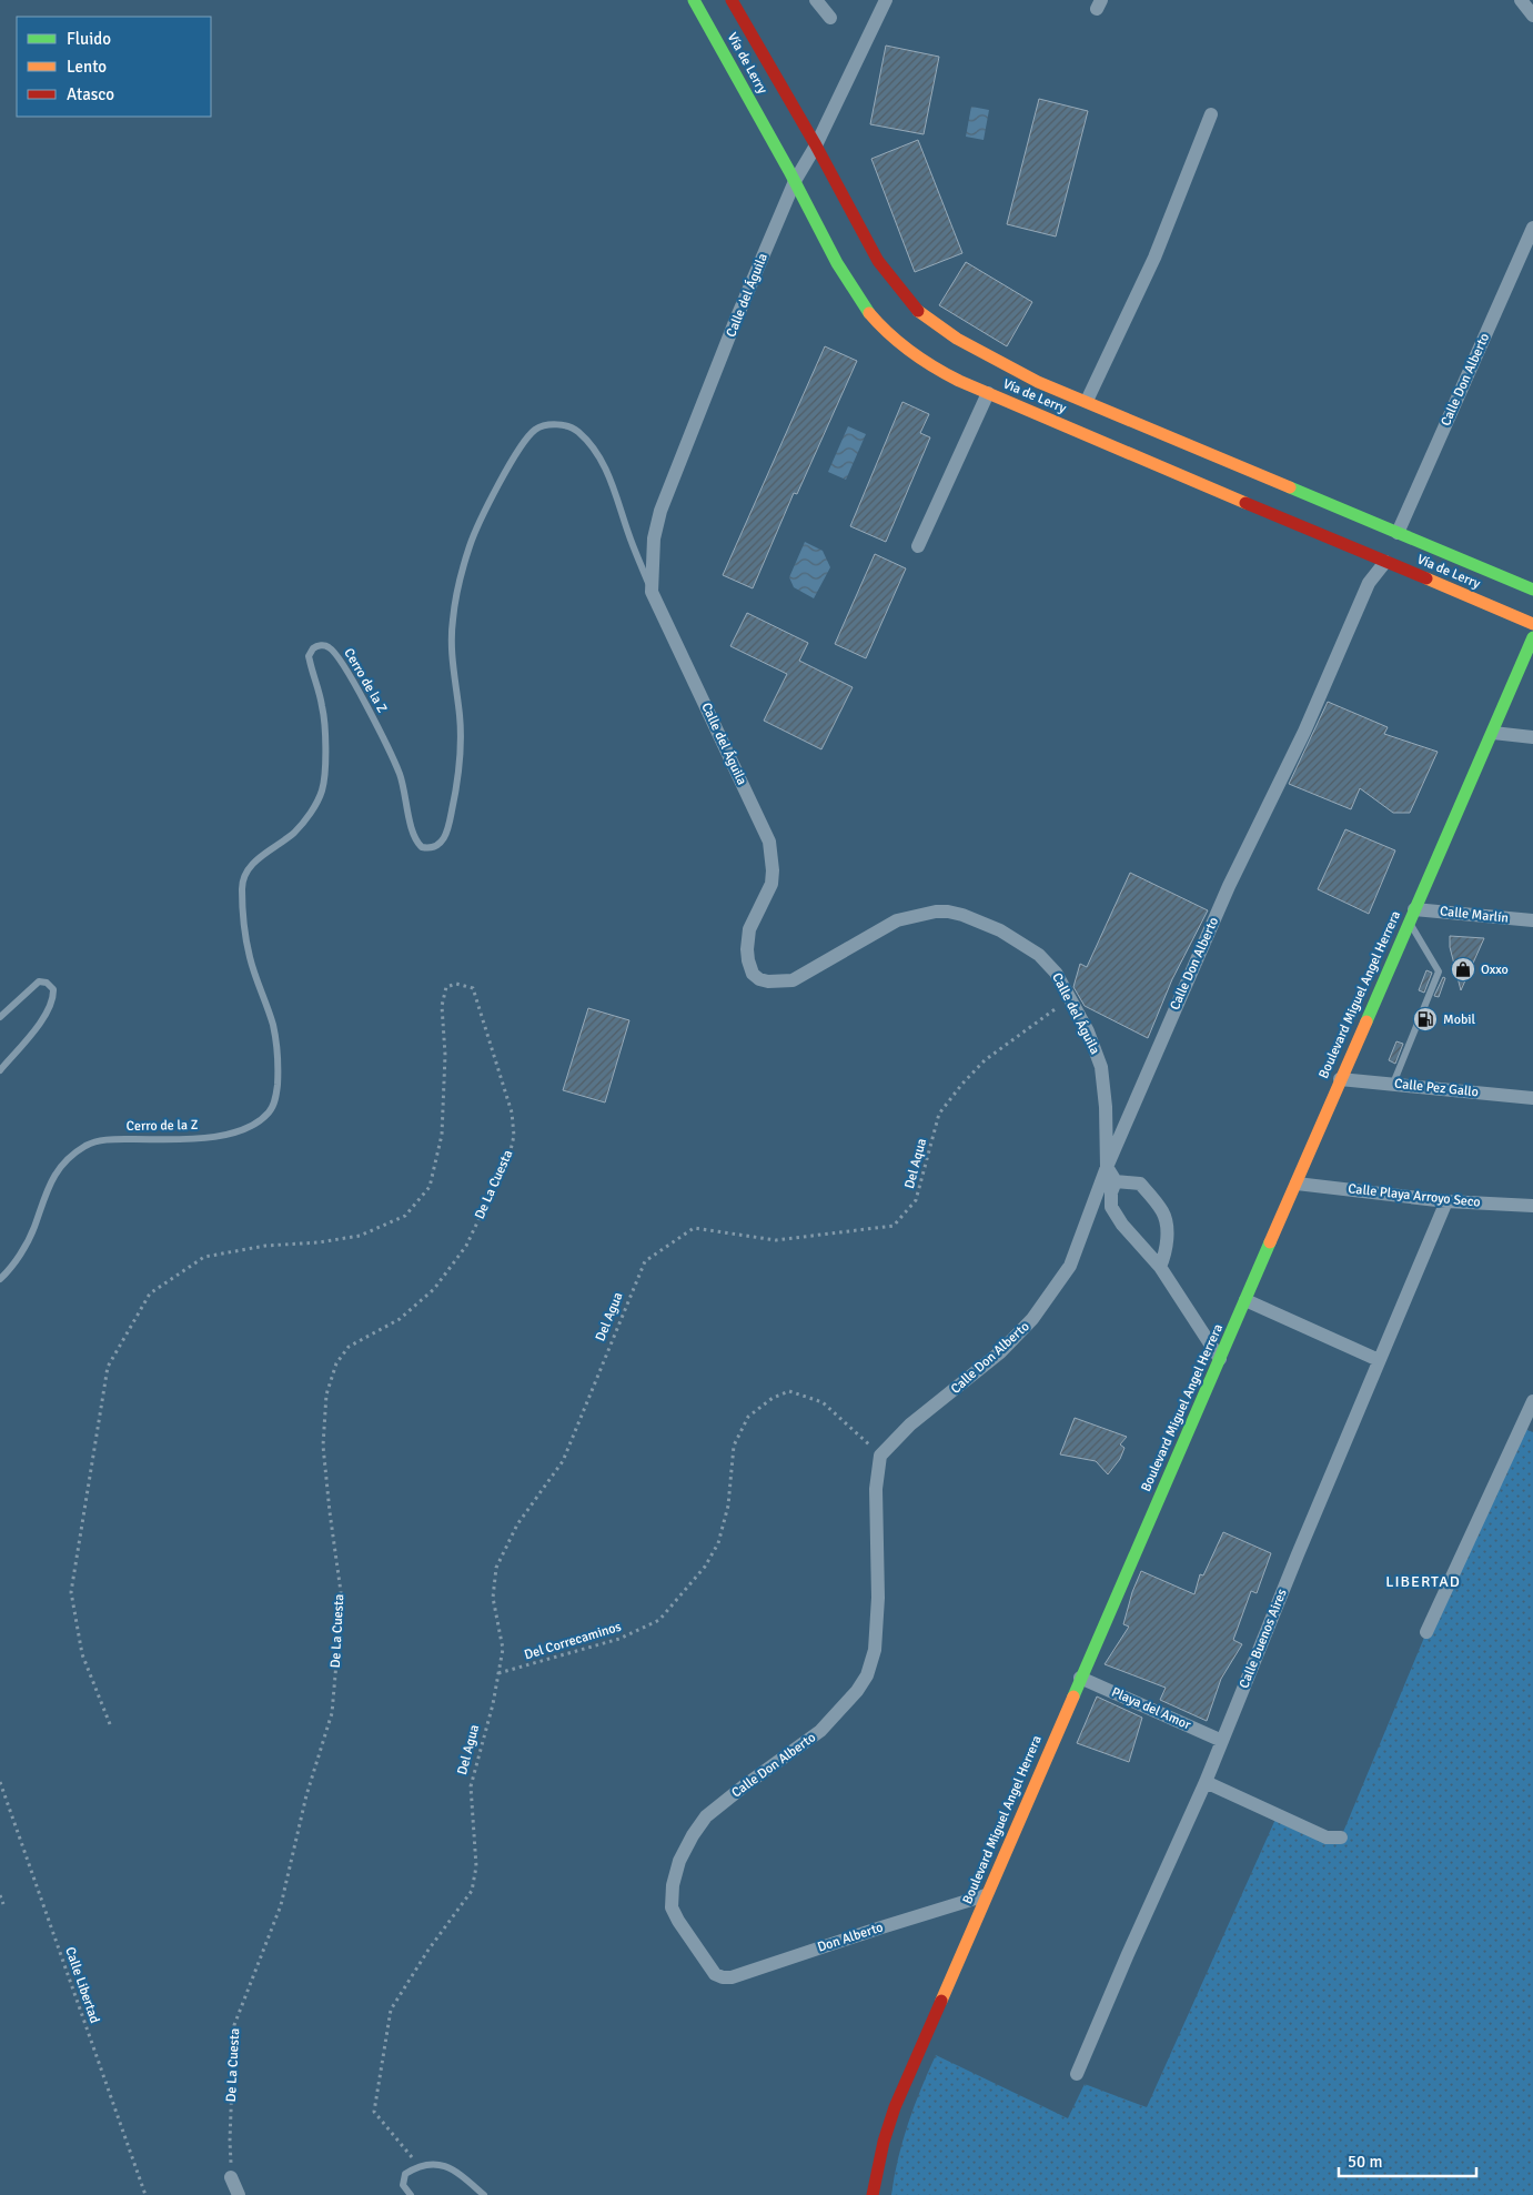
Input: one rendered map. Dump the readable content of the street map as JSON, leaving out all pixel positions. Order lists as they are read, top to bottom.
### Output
{
  "streets": {
    "street": [
      "Vía de Lerry",
      "Calle del Águila",
      "Calle Don Alberto",
      "Calle Marlín",
      "Boulevard Miguel Angel Herrera",
      "Calle Pez Gallo",
      "Calle Playa Arroyo Seco",
      "Calle Buenos Aires",
      "Playa del Amor",
      "Don Alberto"
    ],
    "lane": ["Cerro de la Z"],
    "path": [
      "Del Aqua",
      "De La Cuesta",
      "Del Agua",
      "Del Correcaminos",
      "Calle Libertad"
    ]
  },
  "crossings": [
    ["Vía de Lerry", "Calle del Águila"],
    ["Vía de Lerry", "Calle Don Alberto"],
    ["Calle del Águila", "Calle Don Alberto"],
    ["Calle del Águila", "Cerro de la Z"],
    ["Calle del Águila", "Del Aqua"],
    ["Calle Don Alberto", "Del Correcaminos"],
    ["Calle Don Alberto", "Don Alberto"],
    ["Calle Marlín", "Boulevard Miguel Angel Herrera"],
    ["Boulevard Miguel Angel Herrera", "Calle Pez Gallo"],
    ["Boulevard Miguel Angel Herrera", "Calle Playa Arroyo Seco"],
    ["Boulevard Miguel Angel Herrera", "Playa del Amor"],
    ["Boulevard Miguel Angel Herrera", "Don Alberto"],
    ["Del Aqua", "Del Agua"],
    ["Calle Playa Arroyo Seco", "Calle Buenos Aires"],
    ["Del Agua", "Del Correcaminos"],
    ["Calle Buenos Aires", "Playa del Amor"]
  ],
  "districts": ["LIBERTAD"],
  "places": {
    "shop": ["Oxxo"],
    "fuel station": ["Mobil"]
  },
  "legend": ["Fluido", "Lento", "Atasco"],
  "scale_bar": "50 m"
}
